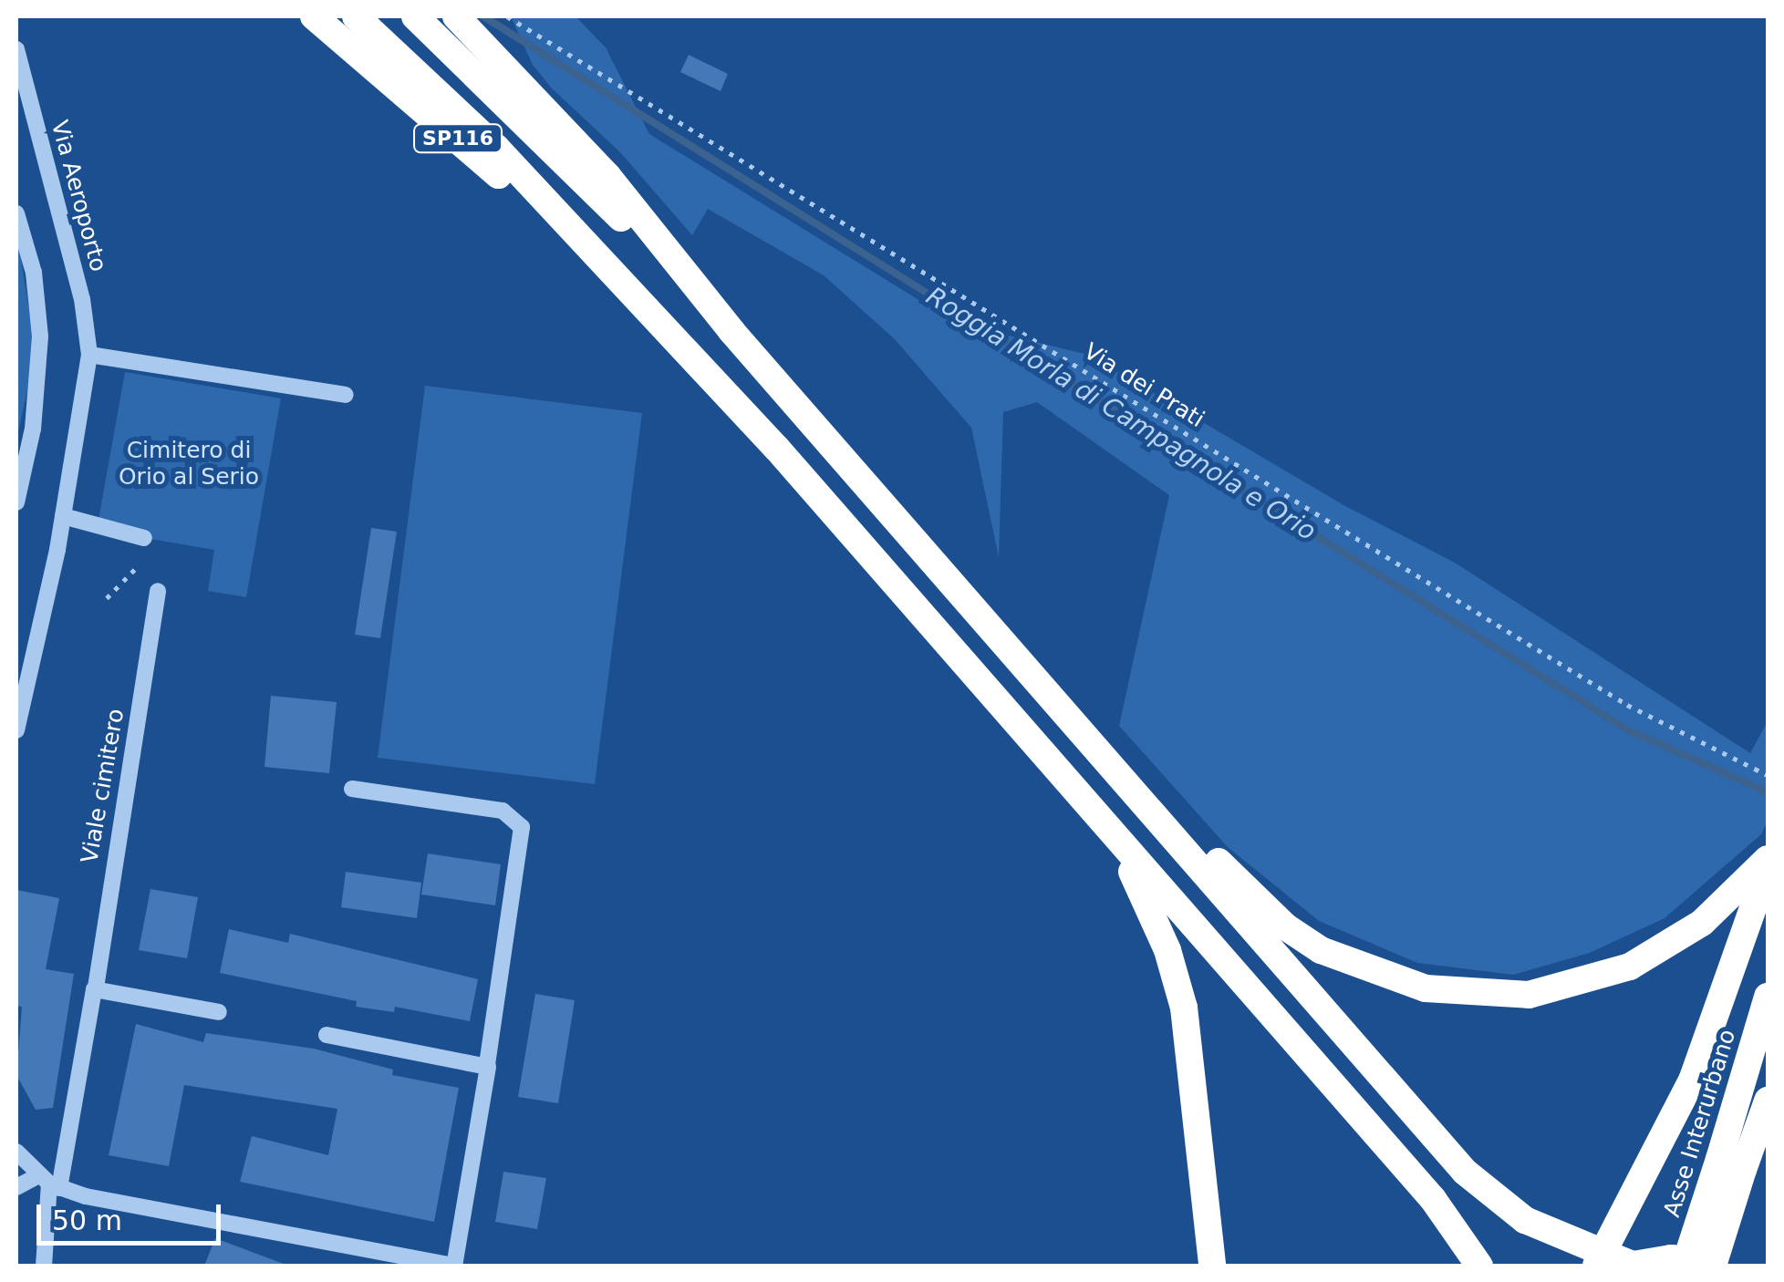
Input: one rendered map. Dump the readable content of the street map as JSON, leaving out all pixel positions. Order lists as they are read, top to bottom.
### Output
{
  "streets": {
    "highway": ["SP116", "Asse Interurbano"],
    "street": ["Via Aeroporto", "Viale cimitero"],
    "path": ["Via dei Prati"]
  },
  "water": ["Roggia Morla di Campagnola e Orio"],
  "parks": ["Cimitero di Orio al Serio"],
  "scale_bar": "50 m"
}
